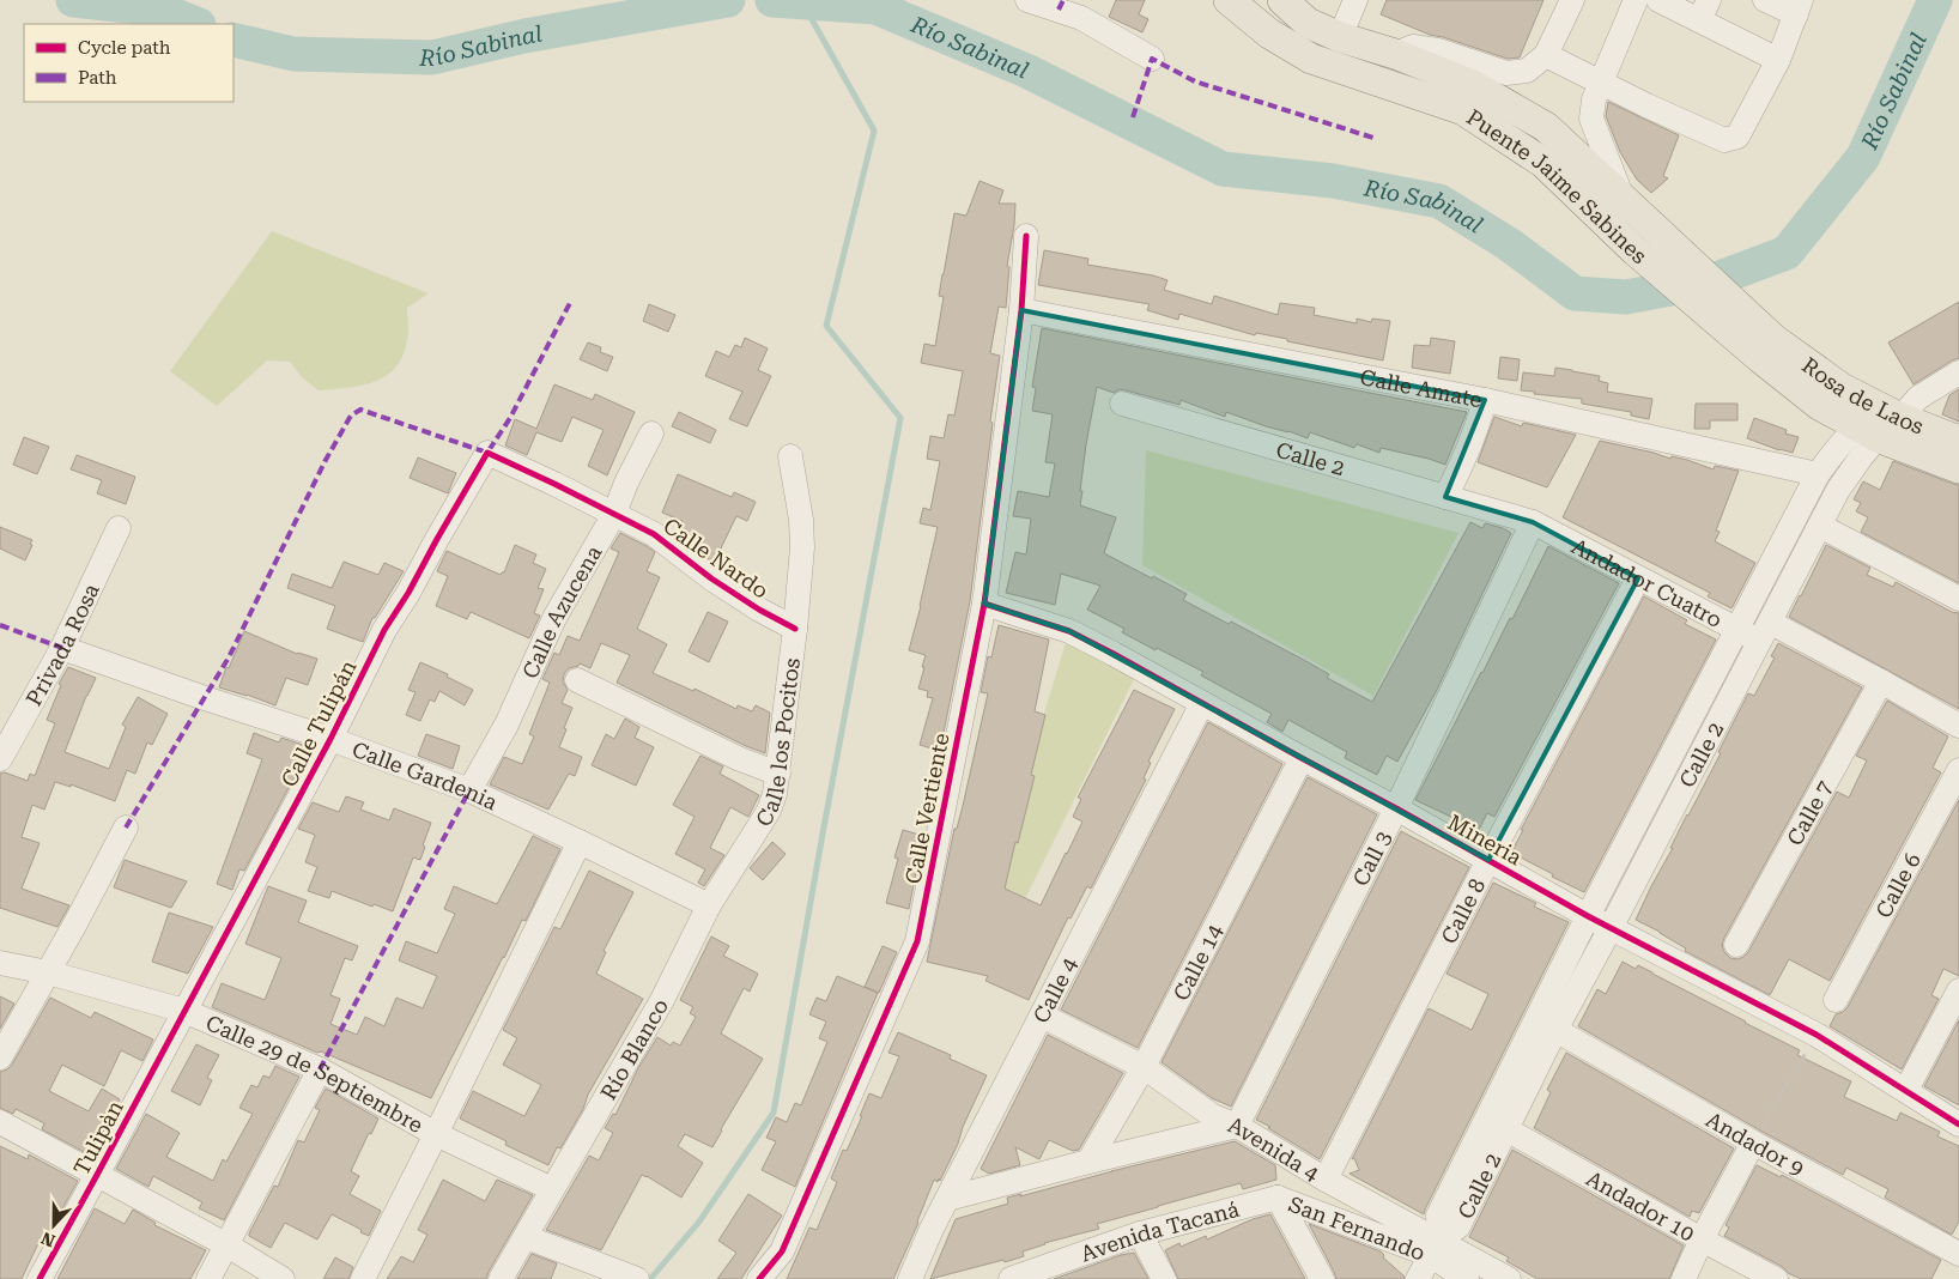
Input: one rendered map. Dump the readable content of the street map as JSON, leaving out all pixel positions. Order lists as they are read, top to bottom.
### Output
{
  "streets": {
    "main road": ["Puente Jaime Sabines", "Rosa de Laos"],
    "street": [
      "Calle Amate",
      "Calle 2",
      "Calle Nardo",
      "Andador Cuatro",
      "Calle Azucena",
      "Privada Rosa",
      "Calle Tulipán",
      "Calle los Pocitos",
      "Calle Gardenia",
      "Calle Vertiente",
      "Calle 7",
      "Mineria",
      "Call 3",
      "Calle 6",
      "Calle 8",
      "Calle 14",
      "Calle 4",
      "Río Blanco",
      "Calle 29 de Septiembre",
      "Tulipàn",
      "Andador 9",
      "Avenida 4",
      "Andador 10",
      "San Fernando",
      "Avenida Tacaná"
    ]
  },
  "crossings": [
    ["Puente Jaime Sabines", "Rosa de Laos"],
    ["Puente Jaime Sabines", "Calle 2"],
    ["Calle Amate", "Calle 2"],
    ["Calle Amate", "Calle Vertiente"],
    ["Rosa de Laos", "Calle 2"],
    ["Calle 2", "Andador Cuatro"],
    ["Calle 2", "Mineria"],
    ["Calle 2", "Call 3"],
    ["Calle 2", "Andador 9"],
    ["Calle 2", "Avenida 4"],
    ["Calle 2", "Andador 10"],
    ["Calle 2", "San Fernando"],
    ["Calle Nardo", "Calle Azucena"],
    ["Calle Nardo", "Calle Tulipán"],
    ["Calle Nardo", "Calle los Pocitos"],
    ["Andador Cuatro", "Calle 7"],
    ["Andador Cuatro", "Call 3"],
    ["Andador Cuatro", "Calle 8"],
    ["Calle Azucena", "Calle Gardenia"],
    ["Privada Rosa", "Calle Gardenia"],
    ["Calle Tulipán", "Calle Gardenia"],
    ["Calle Tulipán", "Calle 29 de Septiembre"],
    ["Calle Tulipán", "Tulipàn"],
    ["Calle los Pocitos", "Calle Gardenia"],
    ["Calle los Pocitos", "Río Blanco"],
    ["Calle Gardenia", "Río Blanco"],
    ["Calle Vertiente", "Mineria"],
    ["Mineria", "Call 3"],
    ["Mineria", "Calle 8"],
    ["Mineria", "Calle 14"],
    ["Mineria", "Calle 4"],
    ["Call 3", "Avenida 4"],
    ["Calle 8", "Avenida 4"],
    ["Calle 14", "Avenida 4"],
    ["Calle 4", "Avenida 4"],
    ["Río Blanco", "Calle 29 de Septiembre"],
    ["Calle 29 de Septiembre", "Tulipàn"],
    ["Avenida 4", "San Fernando"],
    ["San Fernando", "Avenida Tacaná"]
  ],
  "water": ["Río Sabinal"],
  "legend": ["Cycle path", "Path"],
  "north": "bottom"
}
